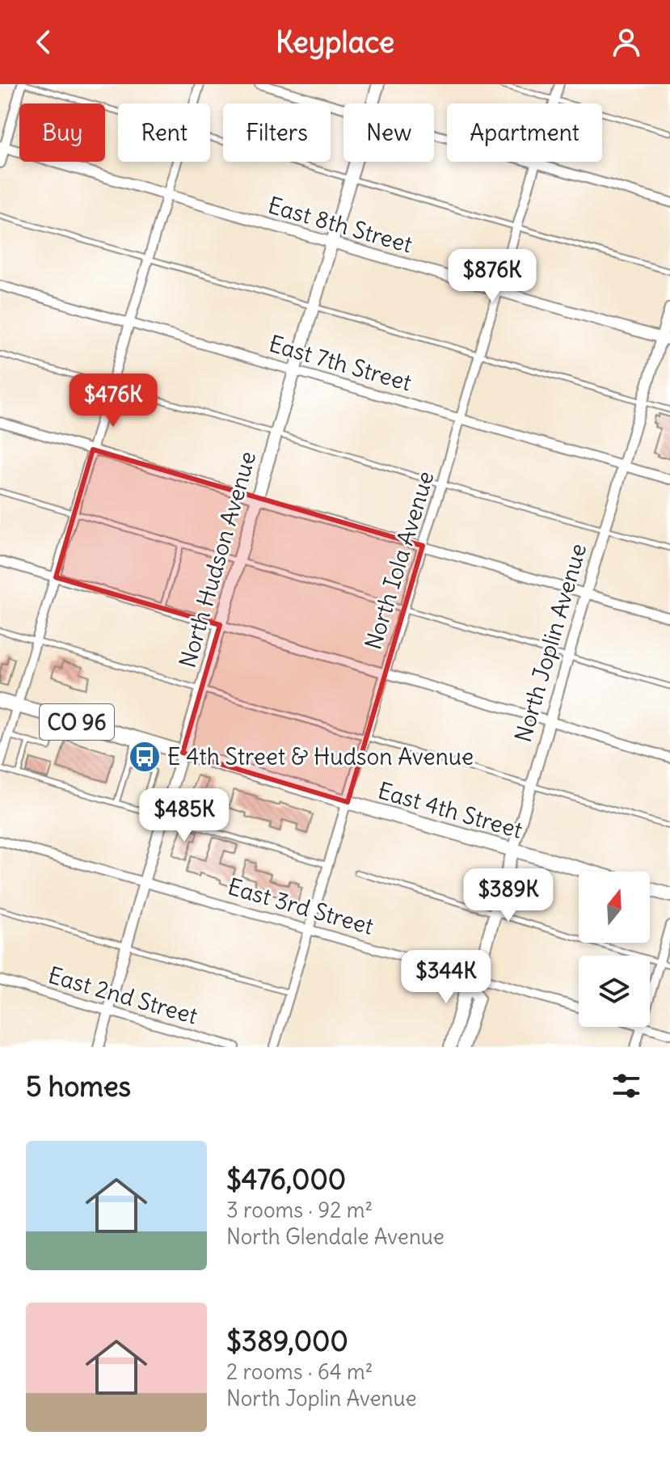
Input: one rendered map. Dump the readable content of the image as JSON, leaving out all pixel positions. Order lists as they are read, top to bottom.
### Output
{
  "streets": {
    "main road": [
      "North Hudson Avenue",
      "North Joplin Avenue",
      "CO 96",
      "East 4th Street"
    ],
    "street": [
      "East 8th Street",
      "East 7th Street",
      "North Iola Avenue",
      "East 3rd Street",
      "East 2nd Street"
    ]
  },
  "crossings": [
    ["East 8th Street", "North Hudson Avenue"],
    ["East 8th Street", "North Iola Avenue"],
    ["East 8th Street", "North Joplin Avenue"],
    ["East 7th Street", "North Hudson Avenue"],
    ["East 7th Street", "North Iola Avenue"],
    ["East 7th Street", "North Joplin Avenue"],
    ["North Hudson Avenue", "East 4th Street"],
    ["North Hudson Avenue", "East 3rd Street"],
    ["North Hudson Avenue", "East 2nd Street"],
    ["North Iola Avenue", "East 4th Street"],
    ["North Iola Avenue", "East 3rd Street"],
    ["North Joplin Avenue", "East 4th Street"],
    ["North Joplin Avenue", "East 3rd Street"]
  ],
  "places": {
    "bus stop": ["E 4th Street & Hudson Avenue"]
  },
  "north": "top",
  "page": {
    "header": "Keyplace",
    "chip": [
      "Buy",
      "Rent",
      "Filters",
      "New",
      "Apartment"
    ],
    "price": [
      "$876K",
      "$476K",
      "$485K",
      "$389K",
      "$344K"
    ],
    "heading": "5 homes",
    "list": [
      {
        "name": "$476,000",
        "note": "3 rooms · 92 m² · North Glendale Avenue"
      },
      {
        "name": "$389,000",
        "note": "2 rooms · 64 m² · North Joplin Avenue"
      }
    ]
  }
}
